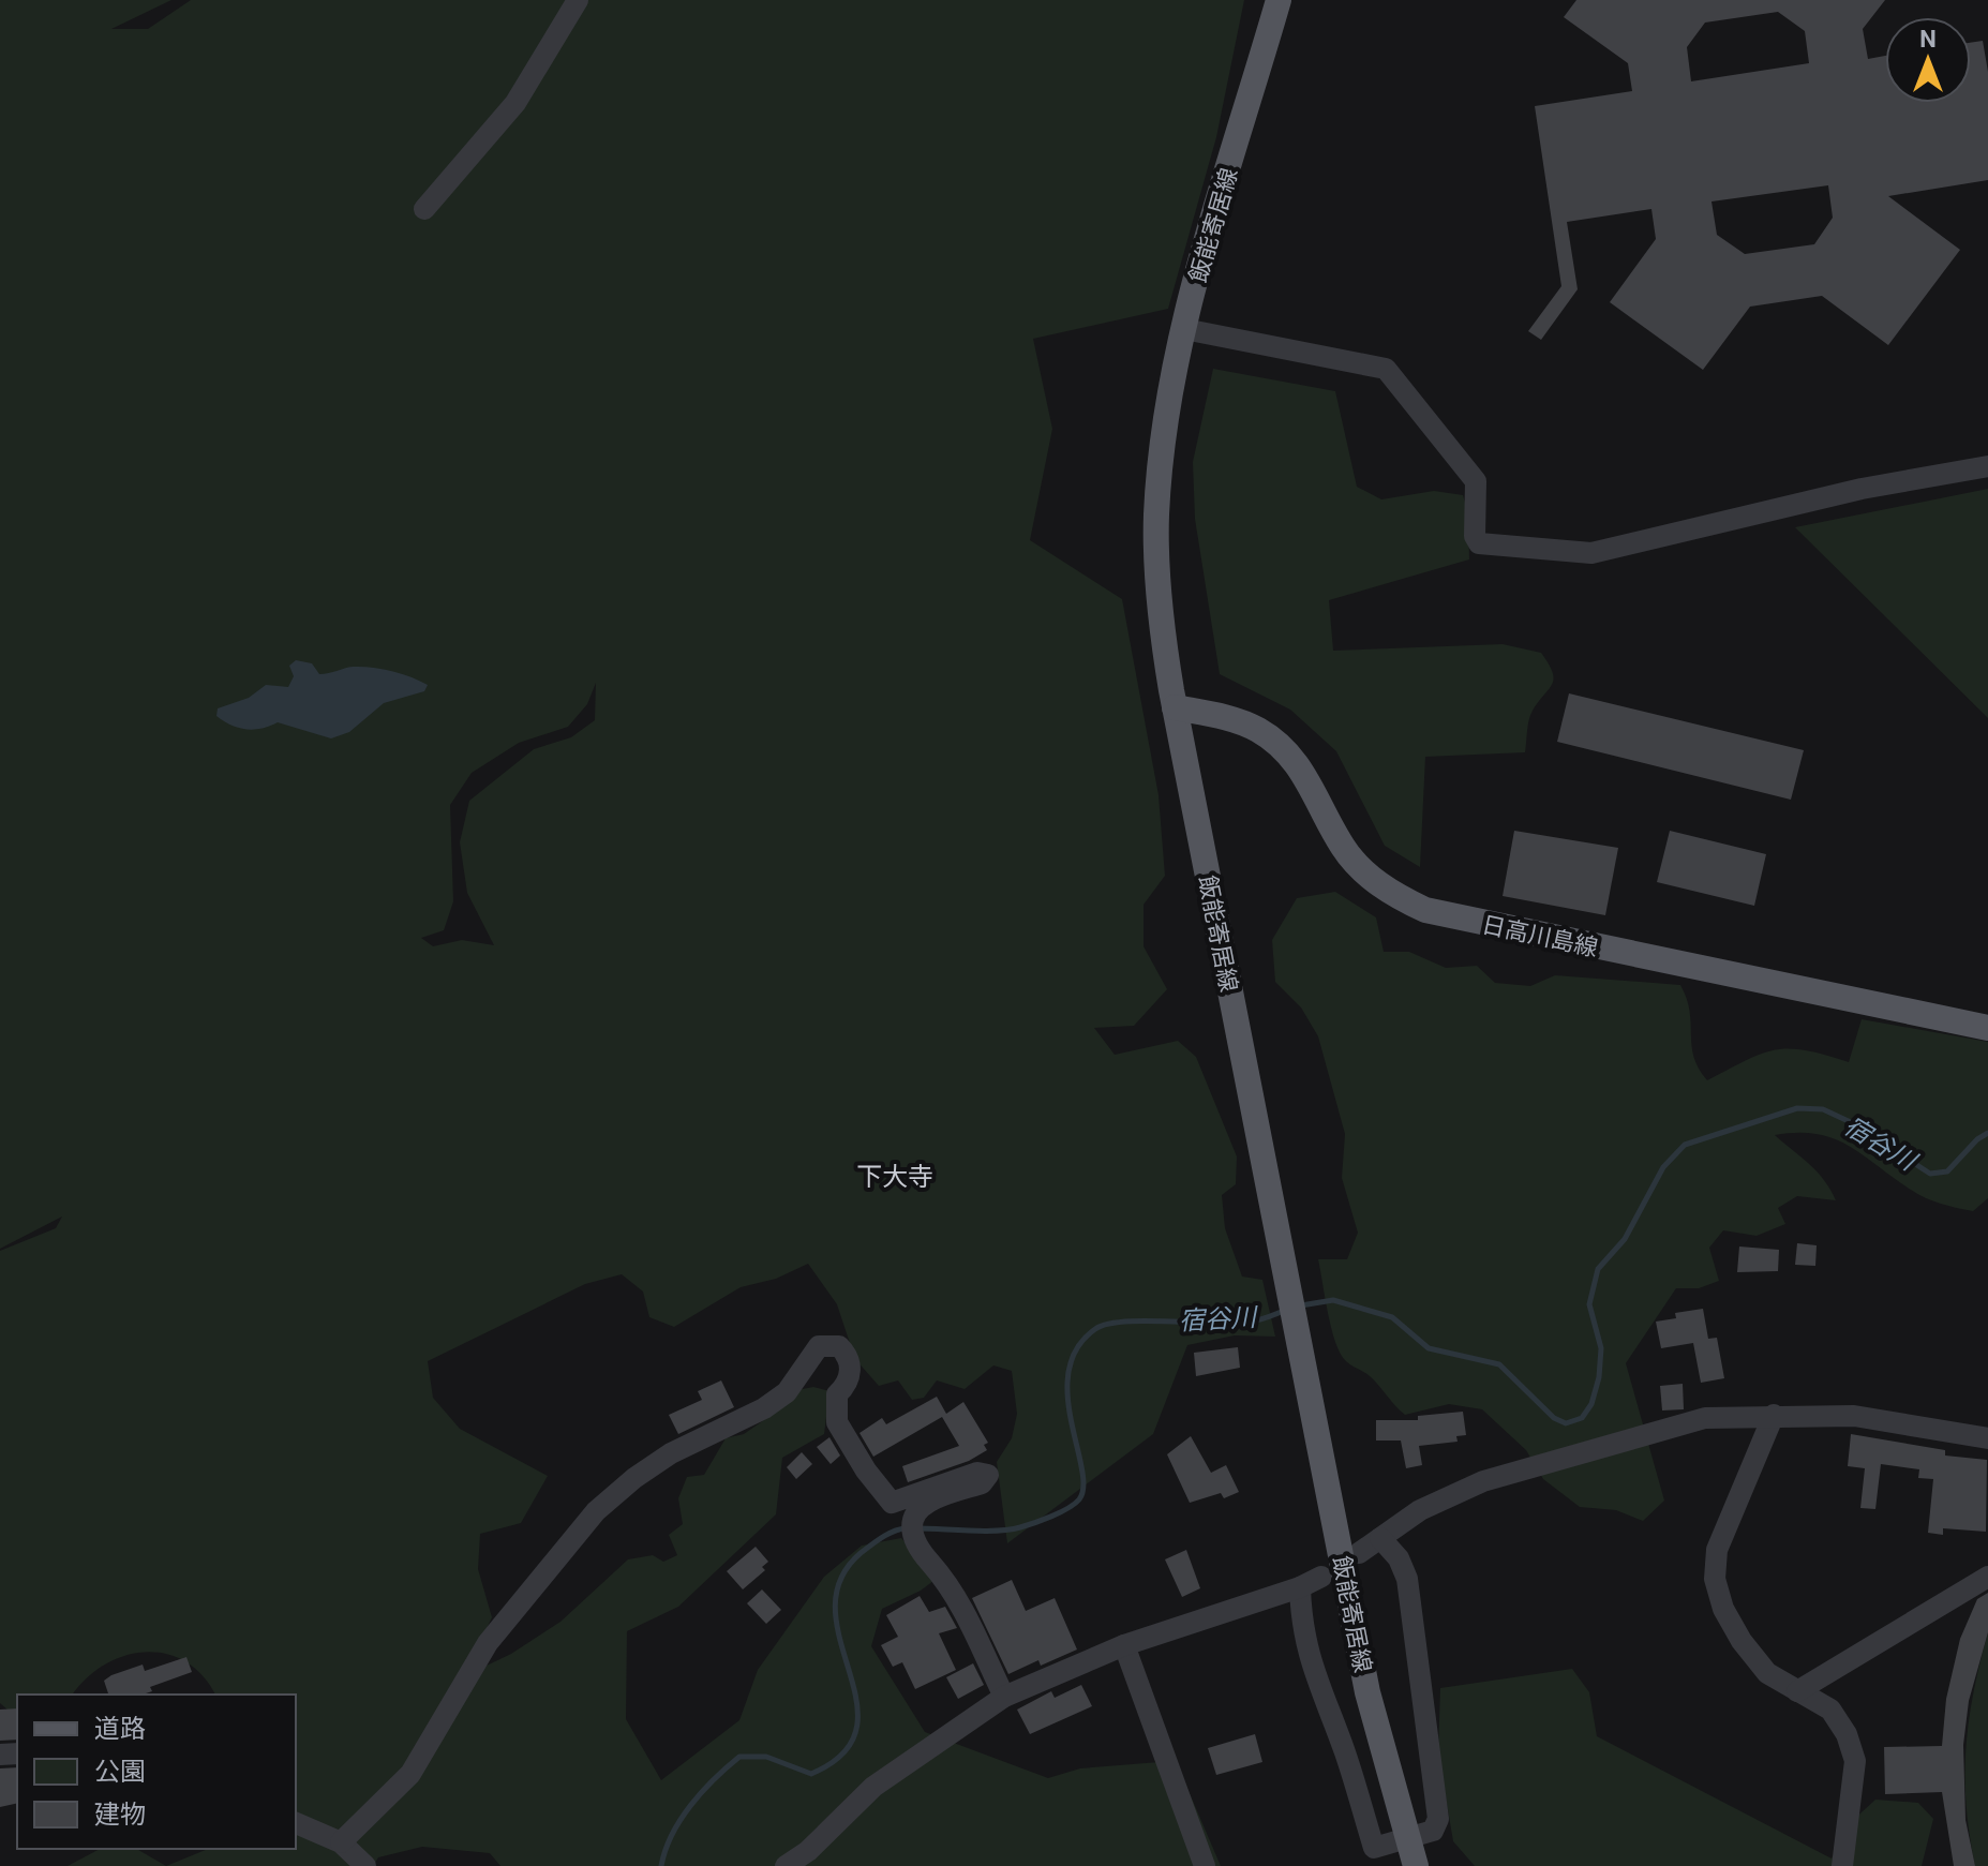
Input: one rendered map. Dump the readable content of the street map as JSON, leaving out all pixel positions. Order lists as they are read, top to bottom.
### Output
{
  "streets": {
    "main road": ["飯能寄居線", "日高川島線"]
  },
  "crossings": [
    ["飯能寄居線", "日高川島線"]
  ],
  "districts": ["下大寺"],
  "water": ["宿谷川"],
  "legend": ["道路", "公園", "建物"],
  "north": "top"
}
